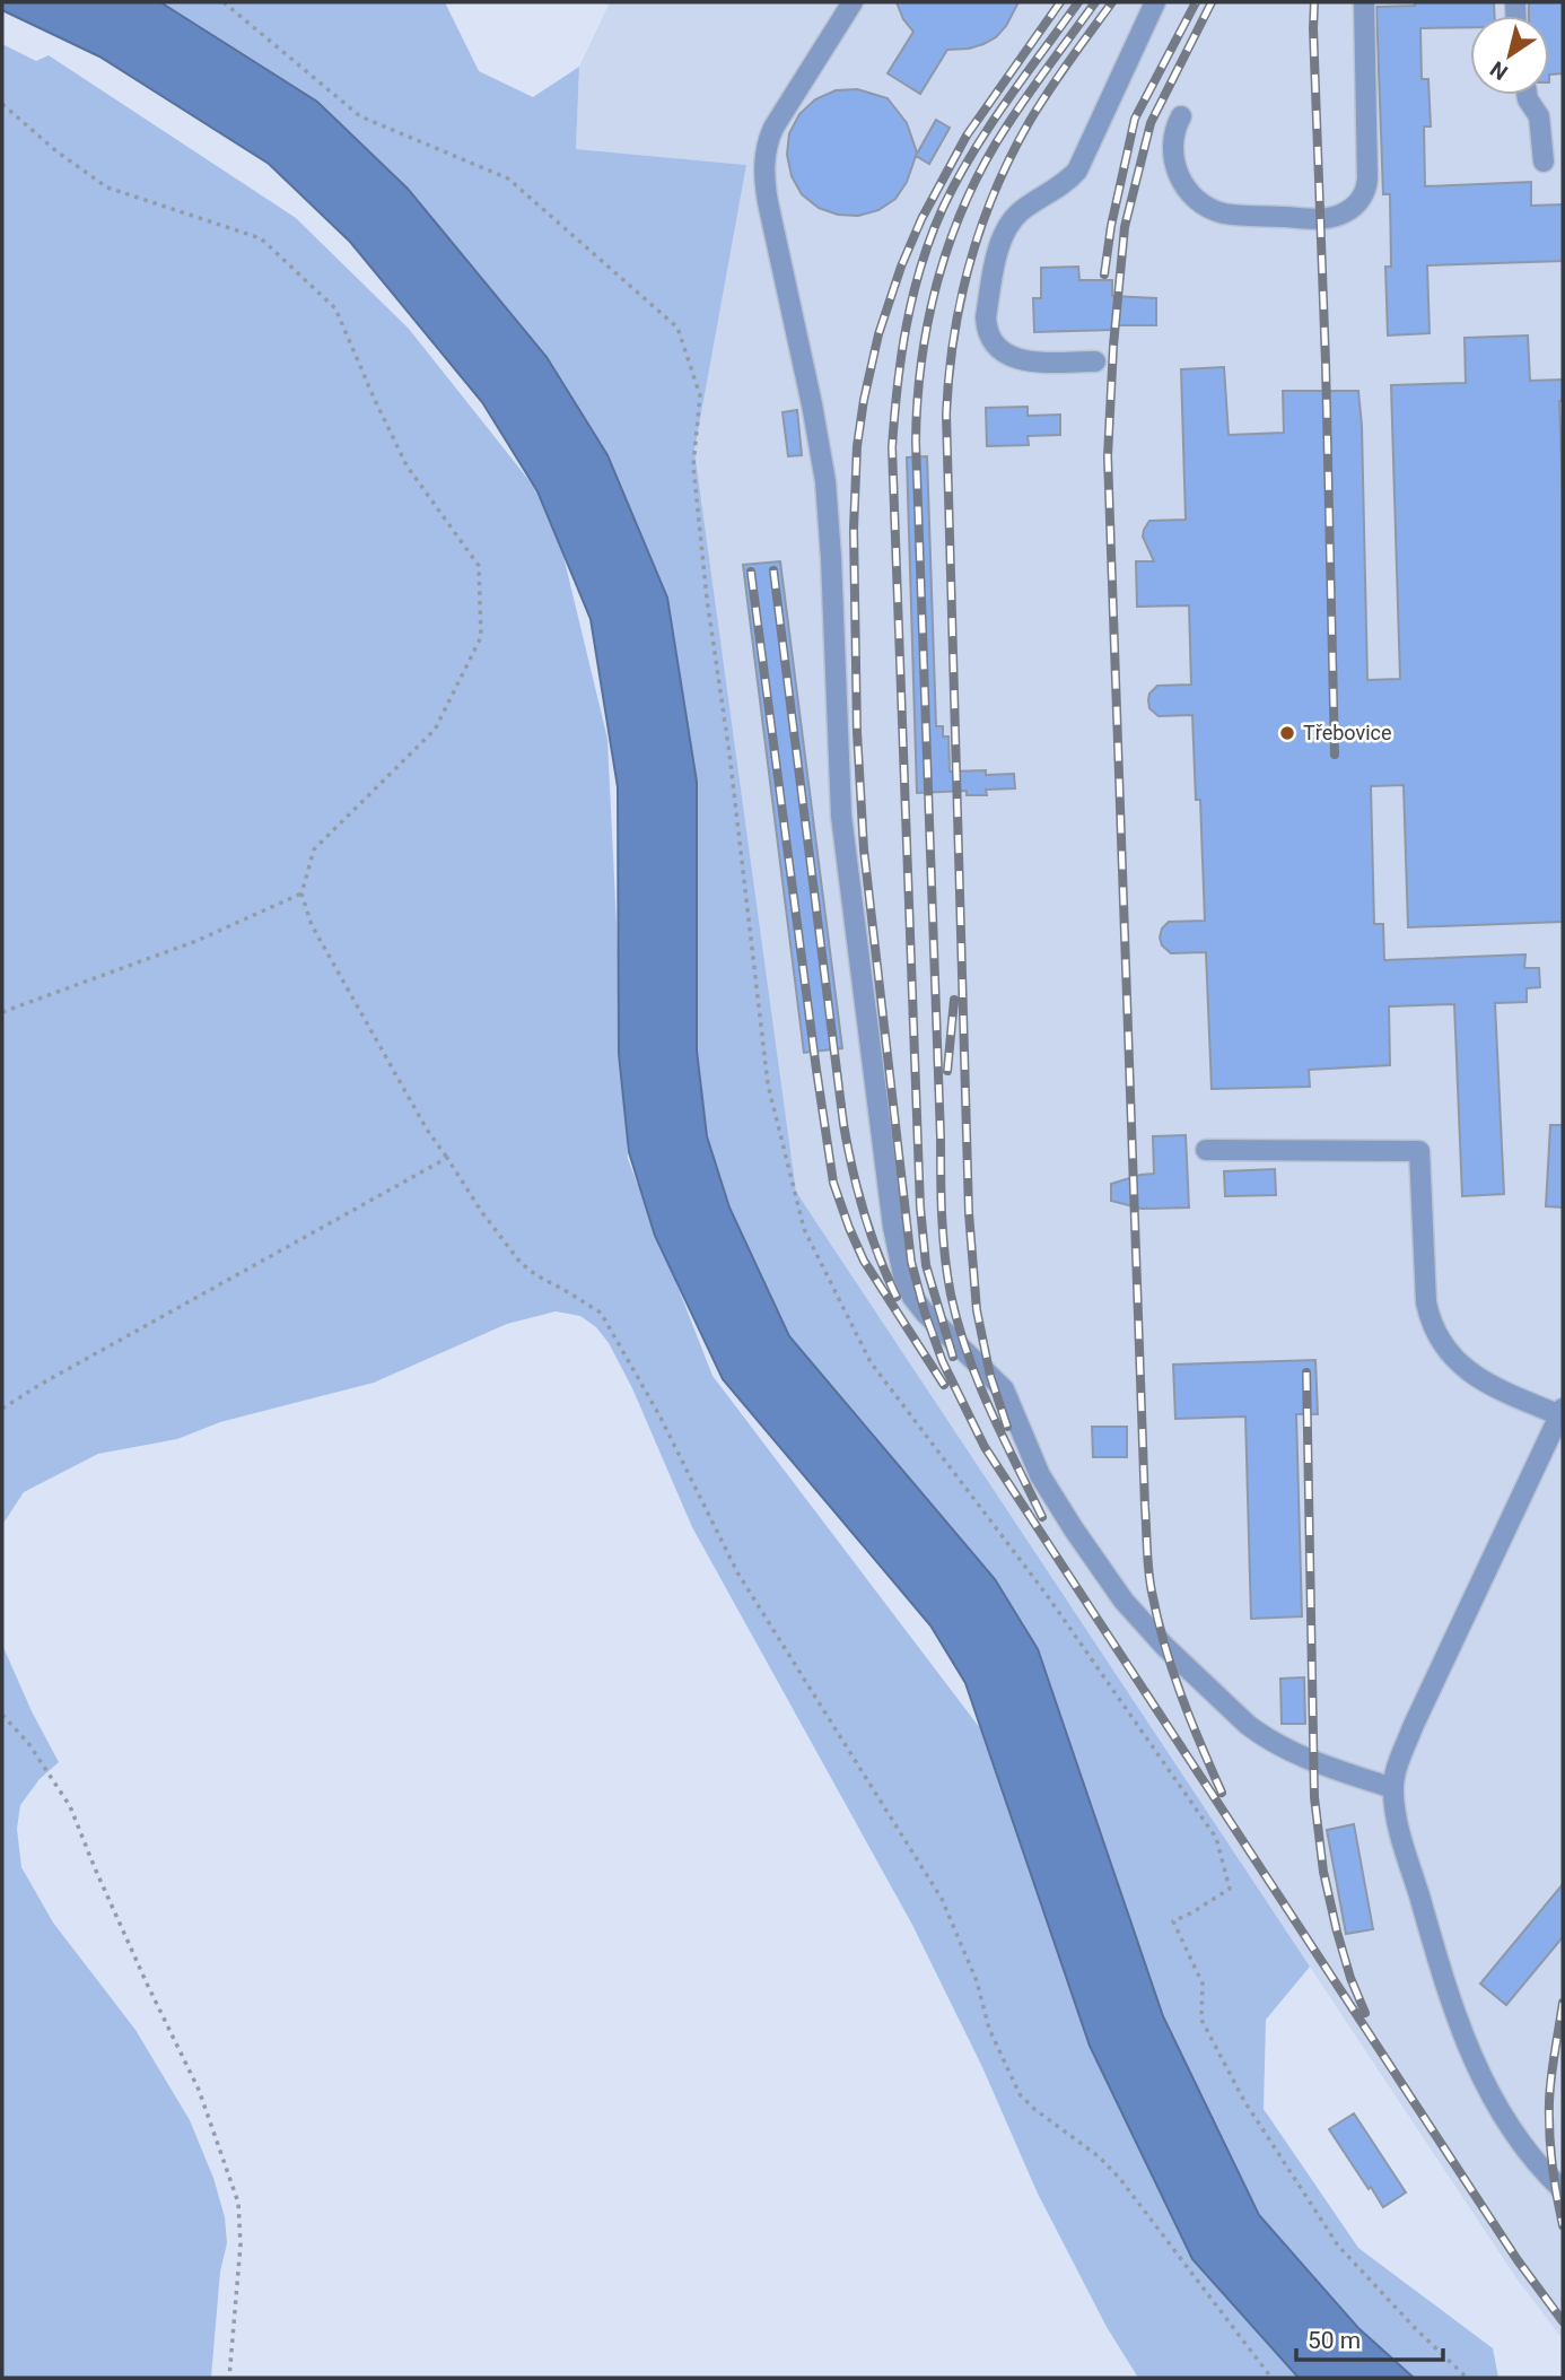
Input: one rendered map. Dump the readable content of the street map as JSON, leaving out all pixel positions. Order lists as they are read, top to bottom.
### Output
{
  "places": ["Třebovice"],
  "scale_bar": "50 m",
  "north": "bottom left"
}
